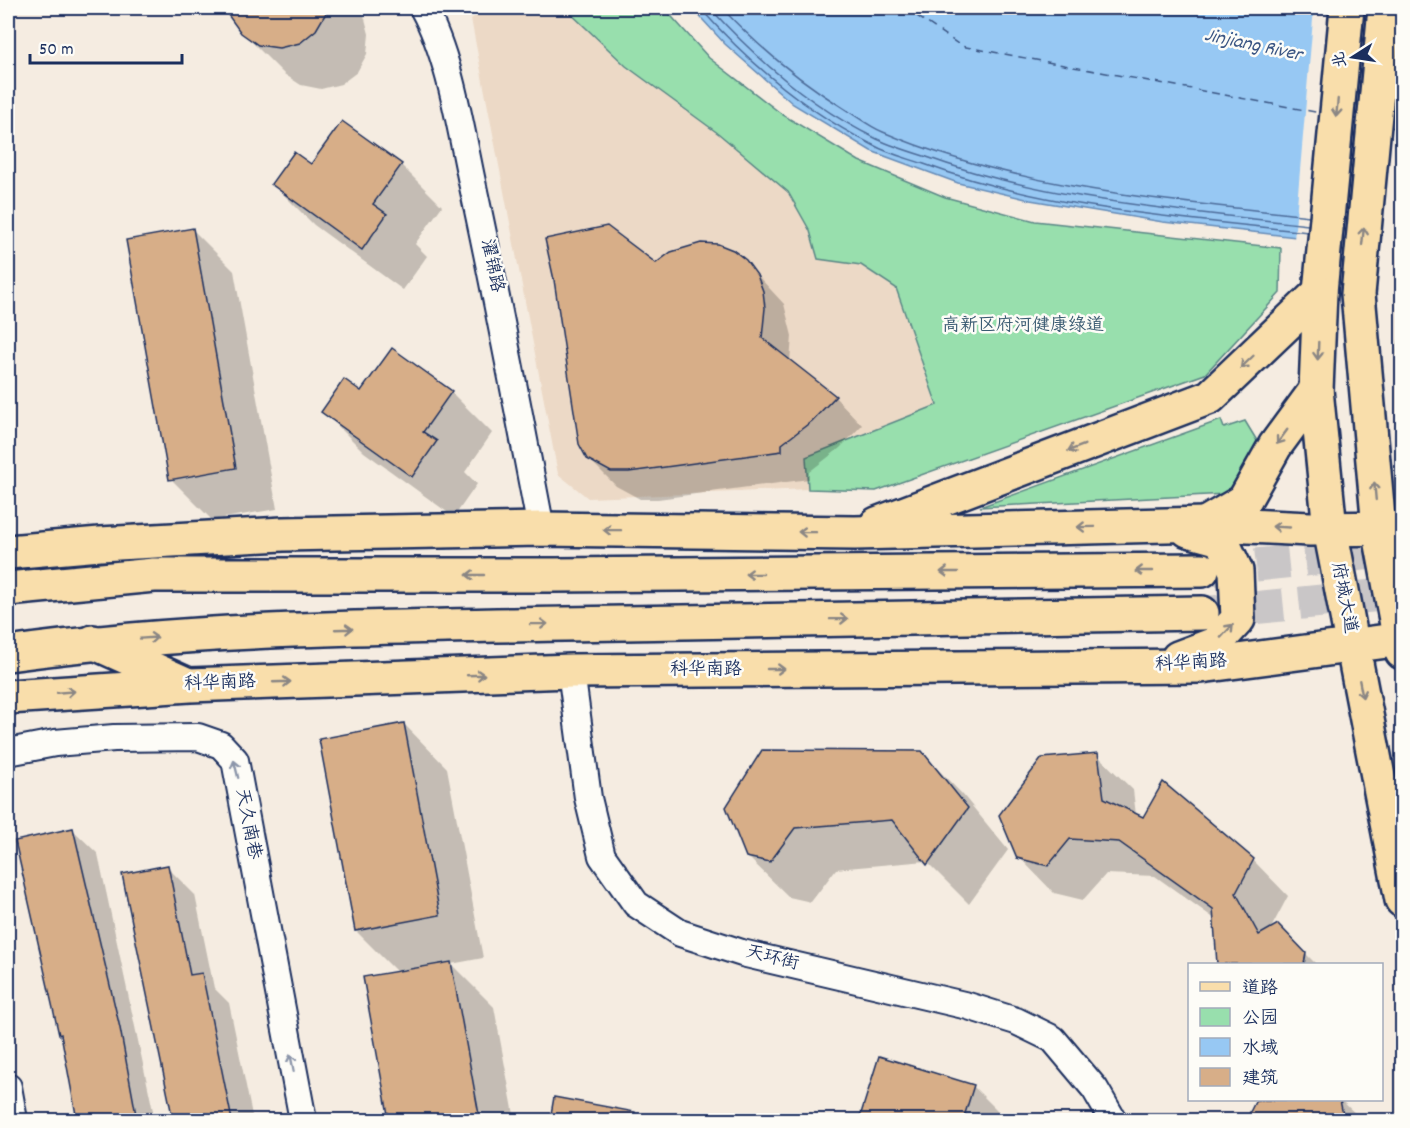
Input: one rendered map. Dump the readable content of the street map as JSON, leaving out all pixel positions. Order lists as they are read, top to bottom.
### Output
{
  "streets": {
    "main road": ["府城大道", "科华南路"],
    "street": ["濯锦路", "天久南巷", "天环街"]
  },
  "crossings": [
    ["府城大道", "科华南路"],
    ["科华南路", "天环街"]
  ],
  "water": ["Jinjiang River"],
  "parks": ["高新区府河健康绿道"],
  "legend": [
    "道路",
    "公园",
    "水域",
    "建筑"
  ],
  "scale_bar": "50 m",
  "north": "left"
}
